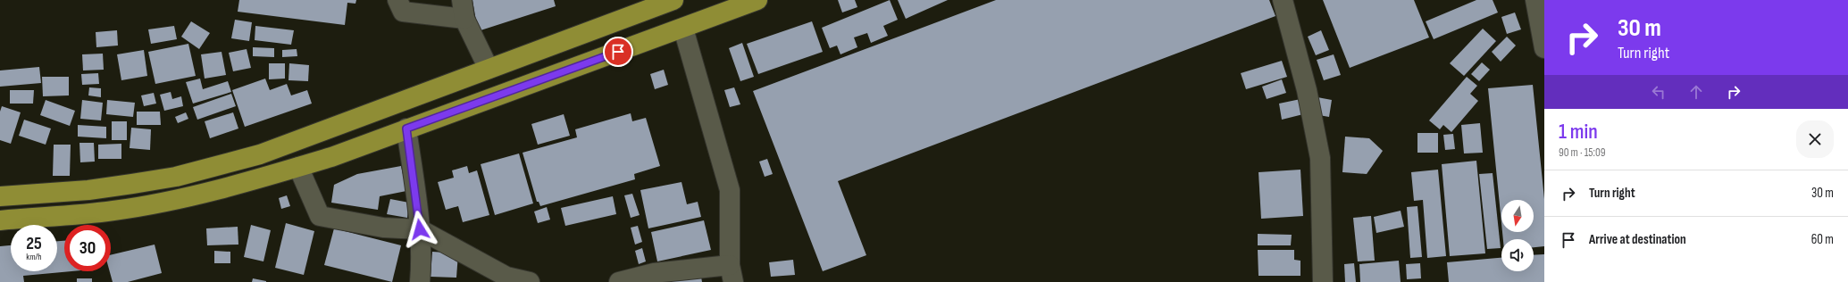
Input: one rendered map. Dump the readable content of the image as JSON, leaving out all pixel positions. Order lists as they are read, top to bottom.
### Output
{
  "north": "bottom",
  "page": {
    "turn": ["30 m", "Turn right"],
    "heading": ["1 min", "90 m · 15:09"],
    "list": [
      {
        "name": "Turn right",
        "value": "30 m"
      },
      {
        "name": "Arrive at destination",
        "value": "60 m"
      }
    ],
    "speed": "25 km/h",
    "limit": "30"
  }
}
